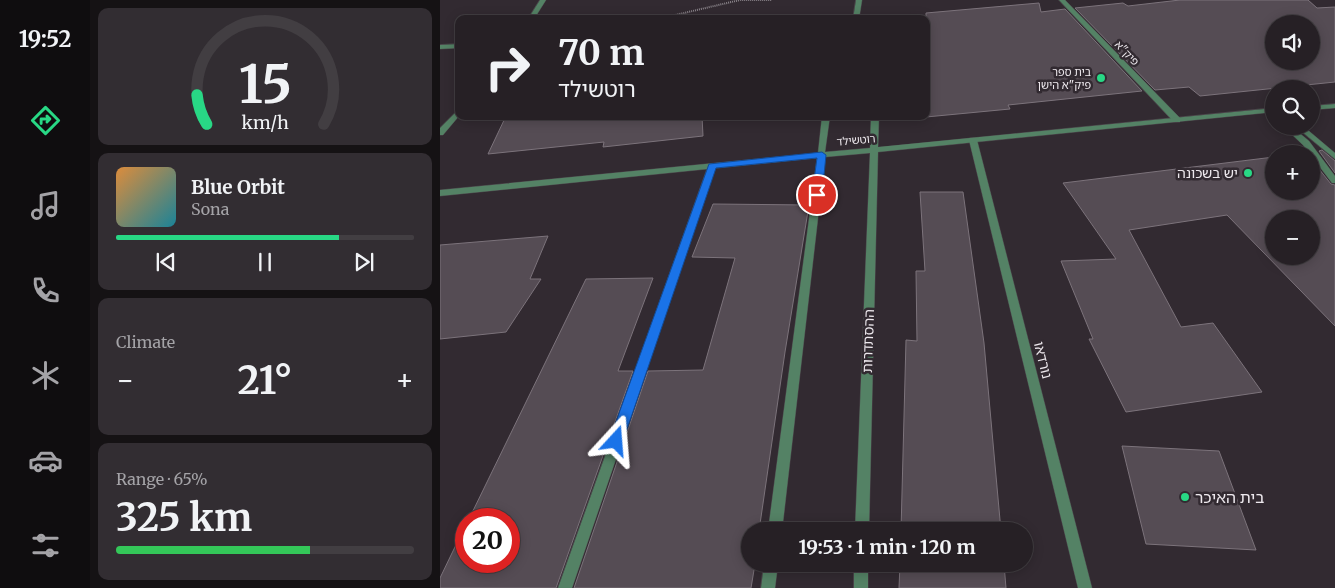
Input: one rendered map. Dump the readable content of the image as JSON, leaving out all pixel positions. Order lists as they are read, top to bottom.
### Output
{
  "streets": {
    "street": [
      "פיק\"א",
      "רוטשילד",
      "ההסתדרות",
      "נורדאו"
    ]
  },
  "crossings": [
    ["פיק\"א", "רוטשילד"],
    ["רוטשילד", "ההסתדרות"],
    ["רוטשילד", "נורדאו"]
  ],
  "places": ["בית ספר פיק\"א הישן", "יש בשכונה", "בית האיכר"],
  "page": {
    "tabs": "19:52",
    "map_buttons": ["+", "−"],
    "turn": ["70 m", "רוטשילד"],
    "song": ["Blue Orbit", "Sona"],
    "tile": [
      "Climate",
      ["Range · 65%", "325 km"]
    ],
    "heat": ["−", "21°", "+"],
    "limit": "20",
    "trip": "19:53 · 1 min · 120 m",
    "gauge": ["15", "km/h"]
  }
}
